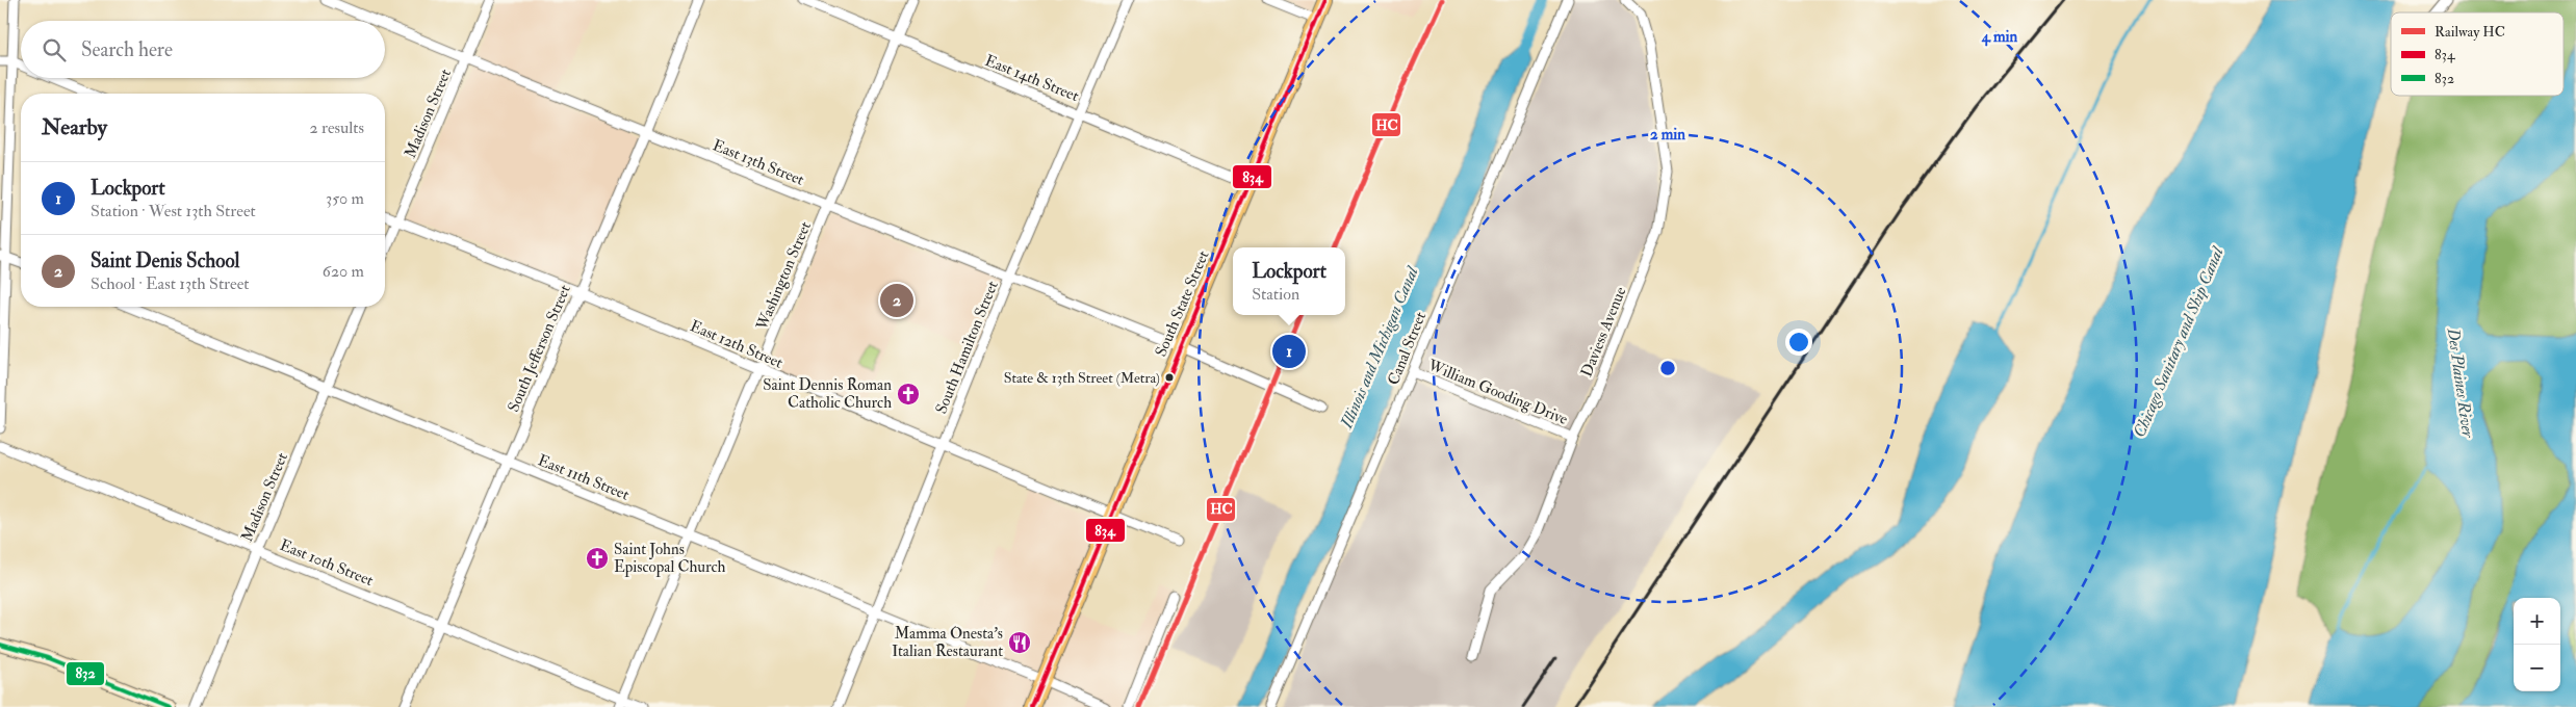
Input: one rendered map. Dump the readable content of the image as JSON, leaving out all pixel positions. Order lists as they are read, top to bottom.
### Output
{
  "streets": {
    "main road": ["South State Street"],
    "street": [
      "East 14th Street",
      "Madison Street",
      "East 13th Street",
      "Washington Street",
      "Daviess Avenue",
      "East 12th Street",
      "South Hamilton Street",
      "South Jefferson Street",
      "Canal Street",
      "William Gooding Drive",
      "East 11th Street",
      "East 10th Street"
    ]
  },
  "crossings": [
    ["East 14th Street", "Washington Street"],
    ["East 14th Street", "South State Street"],
    ["East 14th Street", "South Hamilton Street"],
    ["Madison Street", "East 13th Street"],
    ["Madison Street", "East 12th Street"],
    ["Madison Street", "East 11th Street"],
    ["Madison Street", "East 10th Street"],
    ["East 13th Street", "Washington Street"],
    ["East 13th Street", "South State Street"],
    ["East 13th Street", "South Hamilton Street"],
    ["East 13th Street", "South Jefferson Street"],
    ["Washington Street", "East 12th Street"],
    ["Washington Street", "East 11th Street"],
    ["Washington Street", "East 10th Street"],
    ["South State Street", "East 12th Street"],
    ["South State Street", "East 11th Street"],
    ["Daviess Avenue", "William Gooding Drive"],
    ["East 12th Street", "South Hamilton Street"],
    ["East 12th Street", "South Jefferson Street"],
    ["South Hamilton Street", "East 11th Street"],
    ["South Jefferson Street", "East 11th Street"],
    ["South Jefferson Street", "East 10th Street"],
    ["Canal Street", "William Gooding Drive"]
  ],
  "water": ["Chicago Sanitary and Ship Canal", "Illinois and Michigan Canal", "Des Plaines River"],
  "places": {
    "other": ["State & 13th Street (Metra)"],
    "church": ["Saint Dennis Roman Catholic Church", "Saint Johns Episcopal Church"],
    "restaurant": ["Mamma Onesta's Italian Restaurant"]
  },
  "lines": ["rail line HC", "transit line 834", "transit line 832"],
  "legend": ["Railway HC", "834", "832"],
  "page": {
    "search": "Search here",
    "heading": ["Nearby", "2 results"],
    "list": [
      {
        "mark": "1",
        "name": "Lockport",
        "note": "Station · West 13th Street",
        "value": "350 m"
      },
      {
        "mark": "2",
        "name": "Saint Denis School",
        "note": "School · East 13th Street",
        "value": "620 m"
      }
    ],
    "popup": ["Lockport", "Station"],
    "pins": ["2", "1"],
    "map_buttons": ["+", "−"]
  },
  "rings": ["4 min", "2 min"]
}
